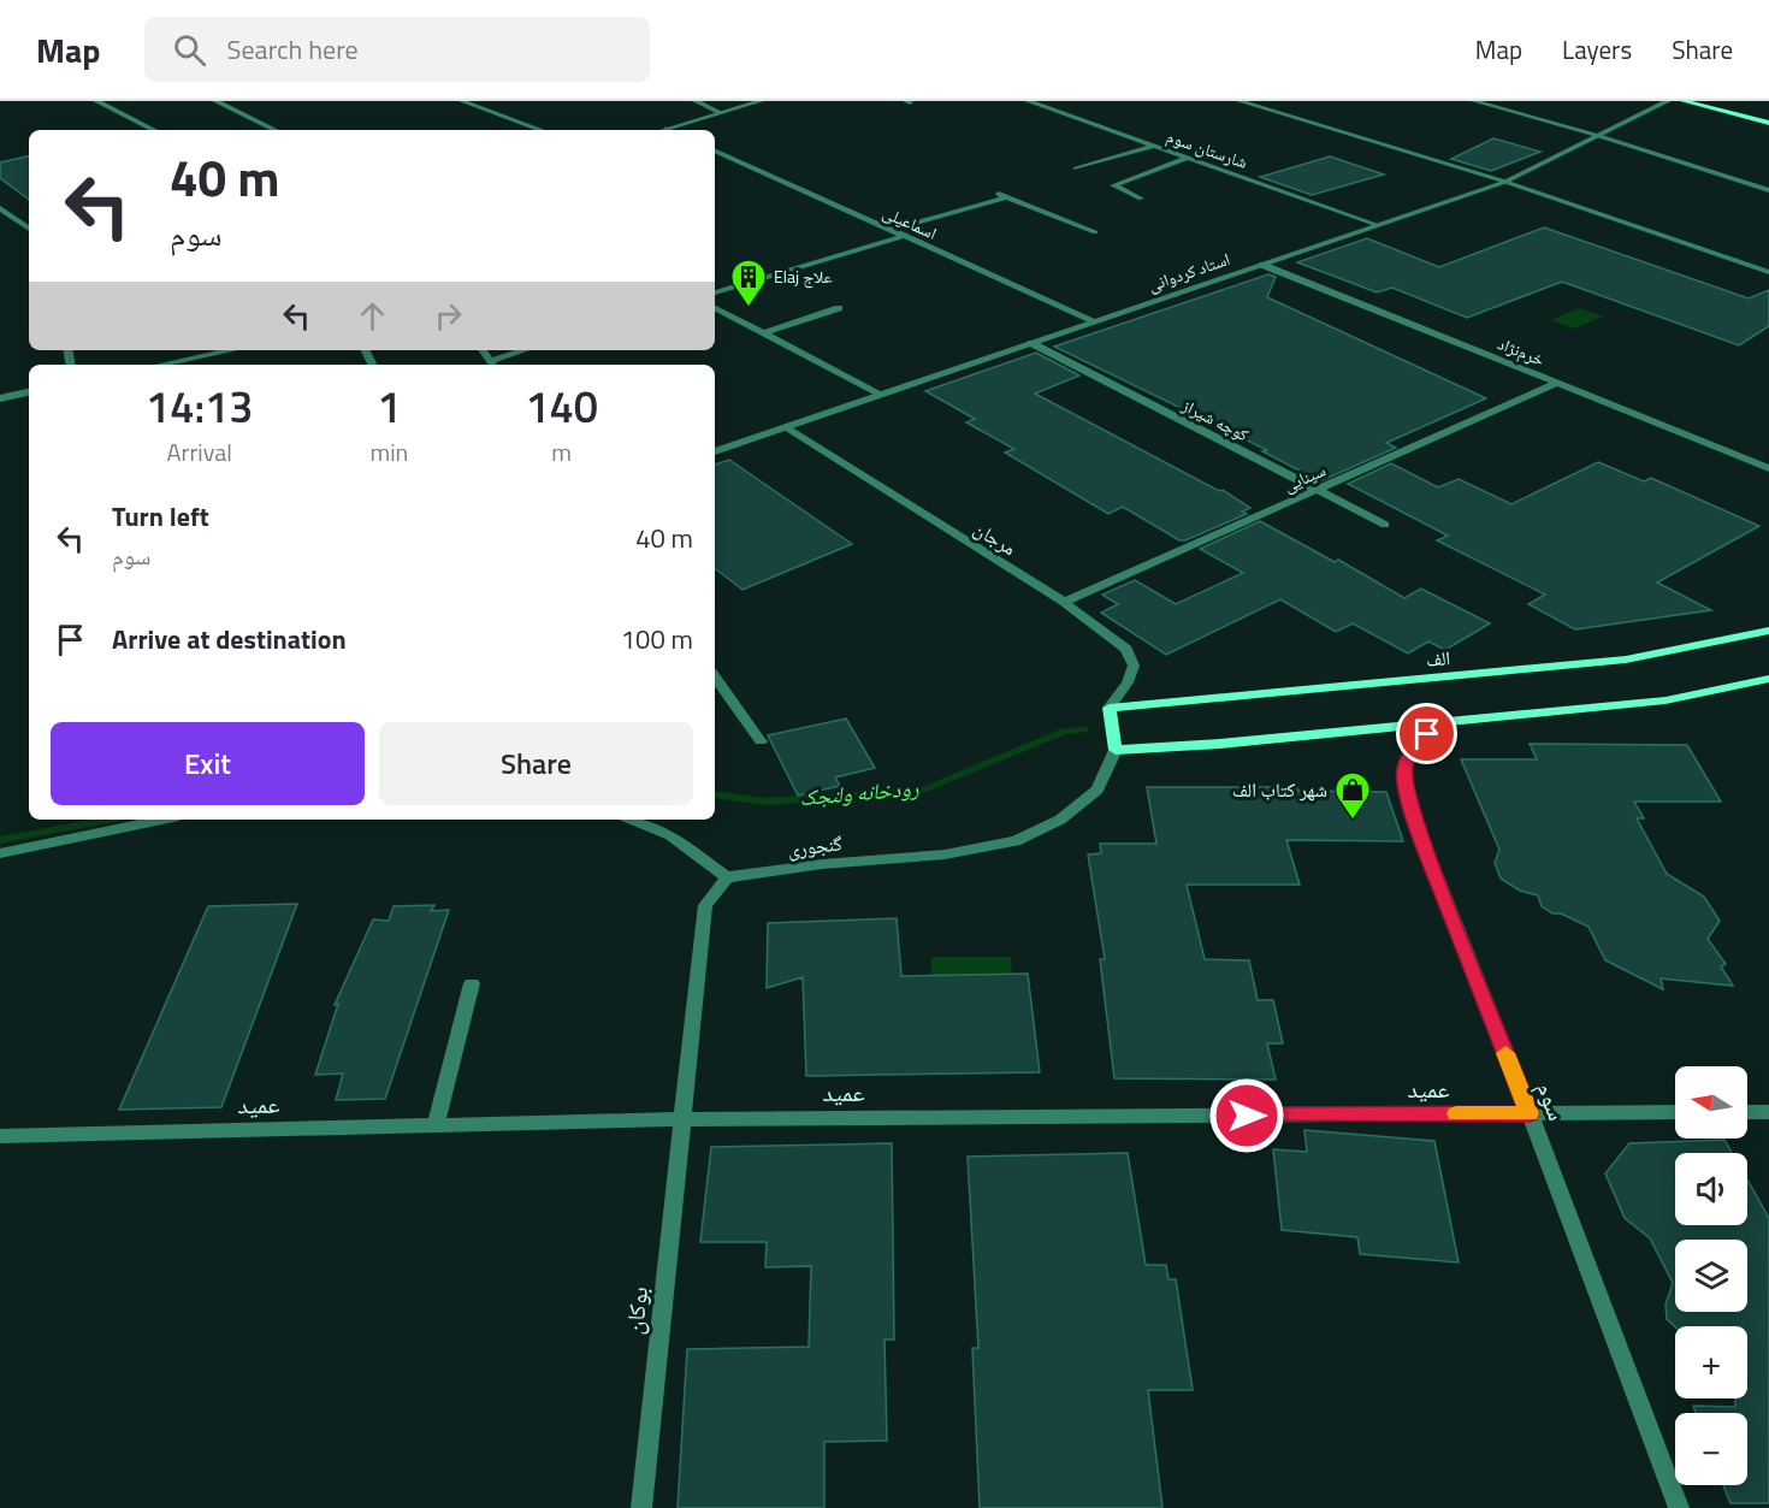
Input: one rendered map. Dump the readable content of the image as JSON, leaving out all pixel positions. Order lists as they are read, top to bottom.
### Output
{
  "streets": {
    "main road": ["الف"],
    "street": [
      "شارستان سوم",
      "اسماعیلی",
      "استاد کردوانی",
      "خرم‌نژاد",
      "کوچه شیراز",
      "سینایی",
      "مرجان",
      "گنجوری",
      "عمید",
      "سوم",
      "بوکان"
    ]
  },
  "crossings": [
    ["شارستان سوم", "استاد کردوانی"],
    ["اسماعیلی", "استاد کردوانی"],
    ["استاد کردوانی", "خرم‌نژاد"],
    ["استاد کردوانی", "کوچه شیراز"],
    ["استاد کردوانی", "مرجان"],
    ["خرم‌نژاد", "سینایی"],
    ["کوچه شیراز", "سینایی"],
    ["سینایی", "مرجان"],
    ["مرجان", "الف"],
    ["عمید", "سوم"],
    ["عمید", "بوکان"]
  ],
  "water": ["رودخانه ولنجک"],
  "places": {
    "building": ["Elaj علاج"],
    "shop": ["شهر کتاب الف"]
  },
  "north": "left",
  "page": {
    "header": "Map",
    "search": "Search here",
    "nav": ["Map", "Layers", "Share"],
    "turn": ["40 m", "سوم"],
    "eta": [
      "14:13",
      "Arrival",
      "1",
      "min",
      "140",
      "m"
    ],
    "list": [
      {
        "name": "Turn left",
        "note": "سوم",
        "value": "40 m"
      },
      {
        "name": "Arrive at destination",
        "value": "100 m"
      }
    ],
    "buttons": ["Exit", "Share"],
    "map_buttons": ["+", "−"]
  }
}
